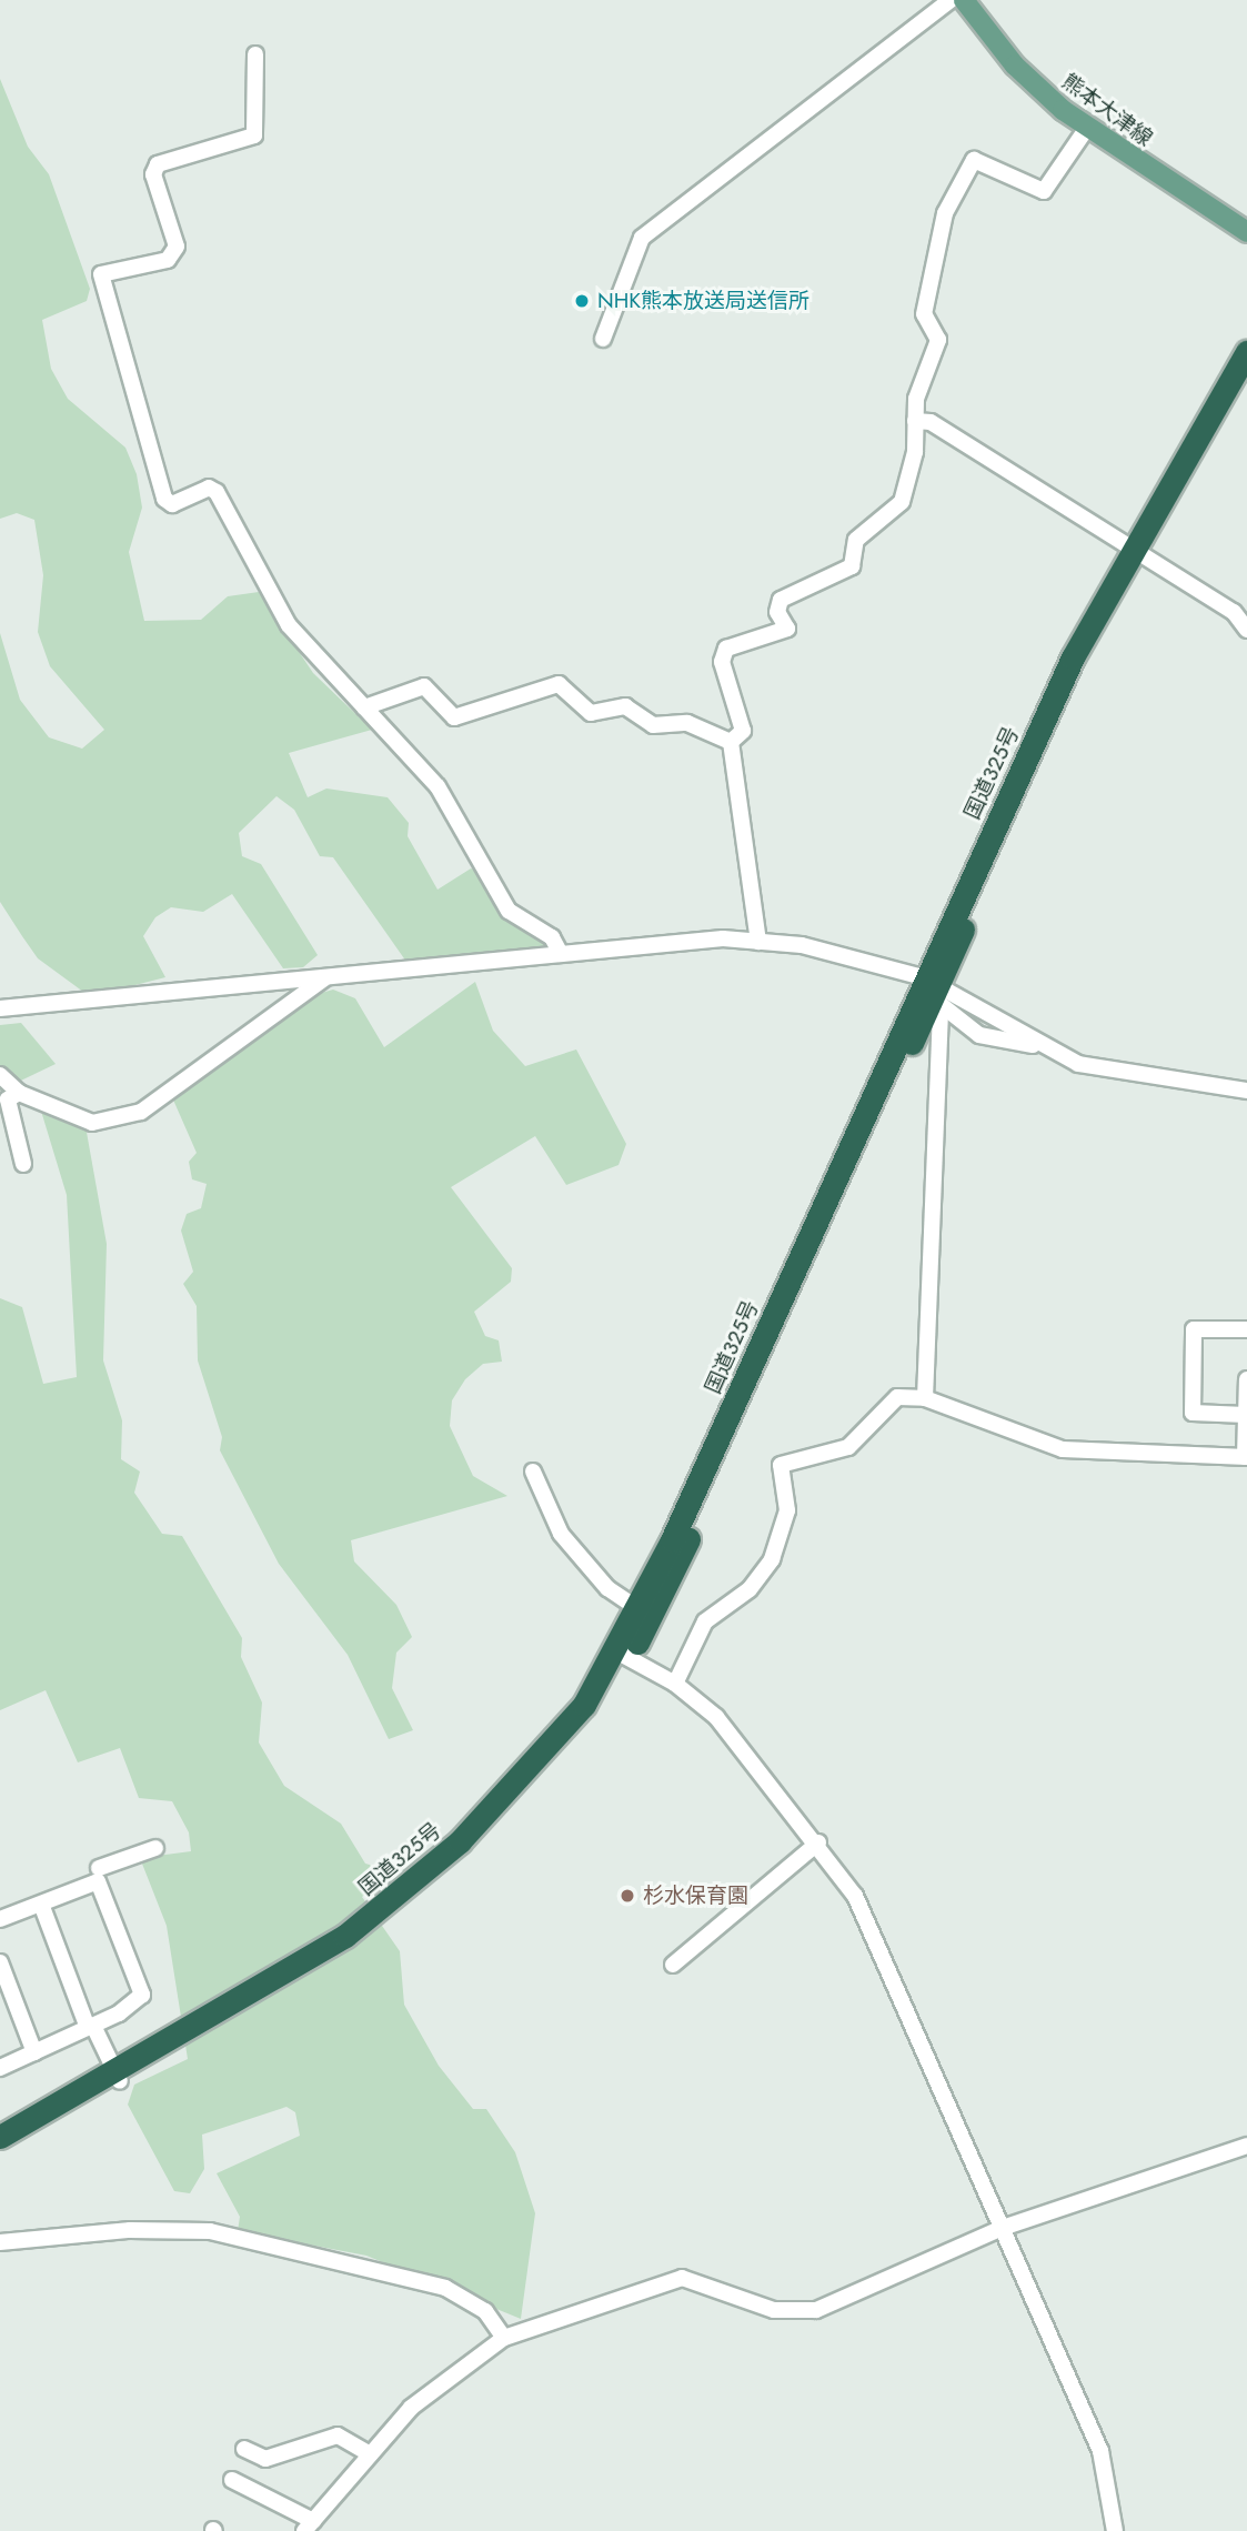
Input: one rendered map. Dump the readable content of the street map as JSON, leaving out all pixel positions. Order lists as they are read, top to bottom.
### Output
{
  "streets": {
    "highway": ["国道325号"],
    "main road": ["熊本大津線"]
  },
  "places": ["NHK熊本放送局送信所", "杉水保育園"]
}
